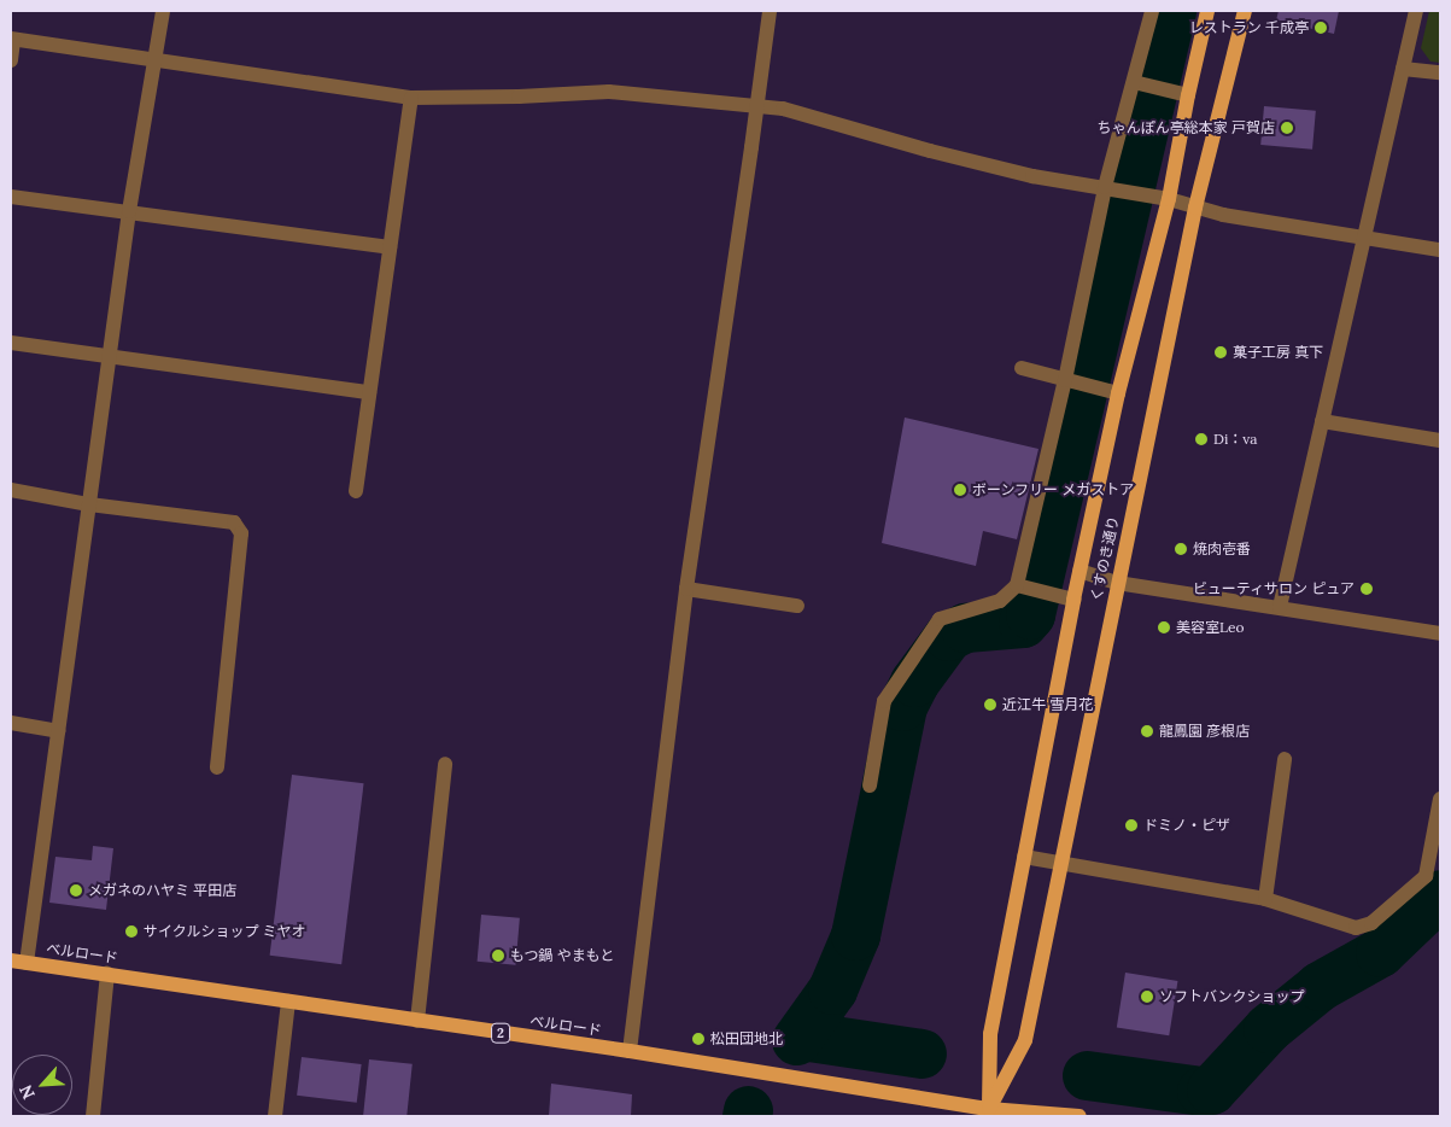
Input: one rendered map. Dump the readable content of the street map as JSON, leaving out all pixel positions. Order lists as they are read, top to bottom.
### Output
{
  "streets": {
    "main road": ["くすのき通り", "ベルロード", "2"]
  },
  "crossings": [
    ["くすのき通り", "ベルロード"]
  ],
  "places": [
    "レストラン 千成亭",
    "ちゃんぽん亭総本家 戸賀店",
    "菓子工房 真下",
    "Di：va",
    "ボーンフリー メガストア",
    "焼肉壱番",
    "ビューティサロン ピュア",
    "美容室Leo",
    "近江牛 雪月花",
    "龍鳳園 彦根店",
    "ドミノ・ピザ",
    "メガネのハヤミ 平田店",
    "サイクルショップ ミヤオ",
    "もつ鍋 やまもと",
    "ソフトバンクショップ",
    "松田団地北"
  ],
  "north": "bottom left"
}
